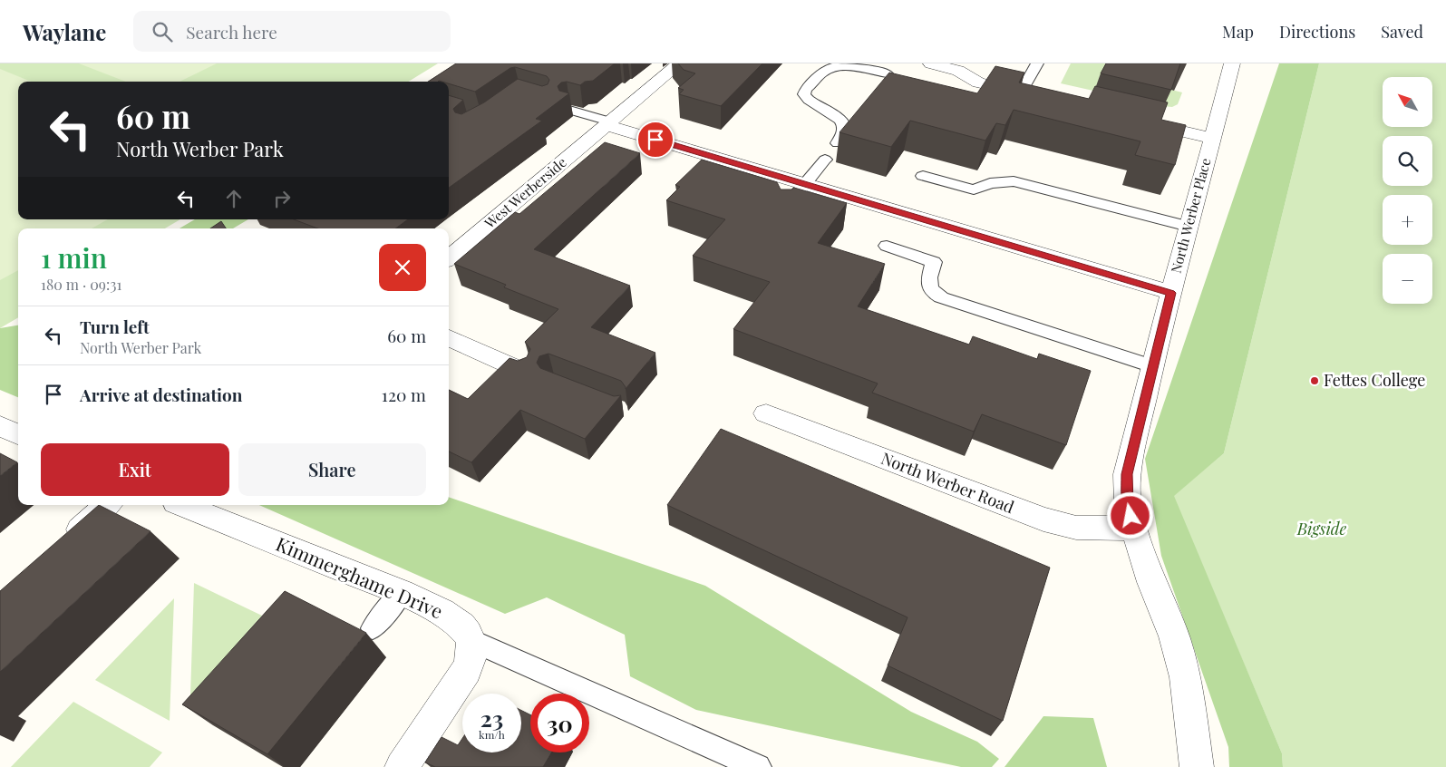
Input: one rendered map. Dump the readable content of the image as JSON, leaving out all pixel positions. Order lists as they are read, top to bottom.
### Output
{
  "streets": {
    "street": [
      "West Werberside",
      "North Werber Place",
      "North Werber Road",
      "Kimmerghame Drive"
    ]
  },
  "crossings": [
    ["North Werber Place", "North Werber Road"]
  ],
  "parks": ["Bigside"],
  "places": ["Fettes College"],
  "north": "top left",
  "page": {
    "header": "Waylane",
    "search": "Search here",
    "nav": ["Map", "Directions", "Saved"],
    "map_buttons": ["+", "−"],
    "turn": ["60 m", "North Werber Park"],
    "heading": ["1 min", "180 m · 09:31"],
    "list": [
      {
        "name": "Turn left",
        "note": "North Werber Park",
        "value": "60 m"
      },
      {
        "name": "Arrive at destination",
        "value": "120 m"
      }
    ],
    "buttons": ["Exit", "Share"],
    "speed": "23 km/h",
    "limit": "30"
  }
}
